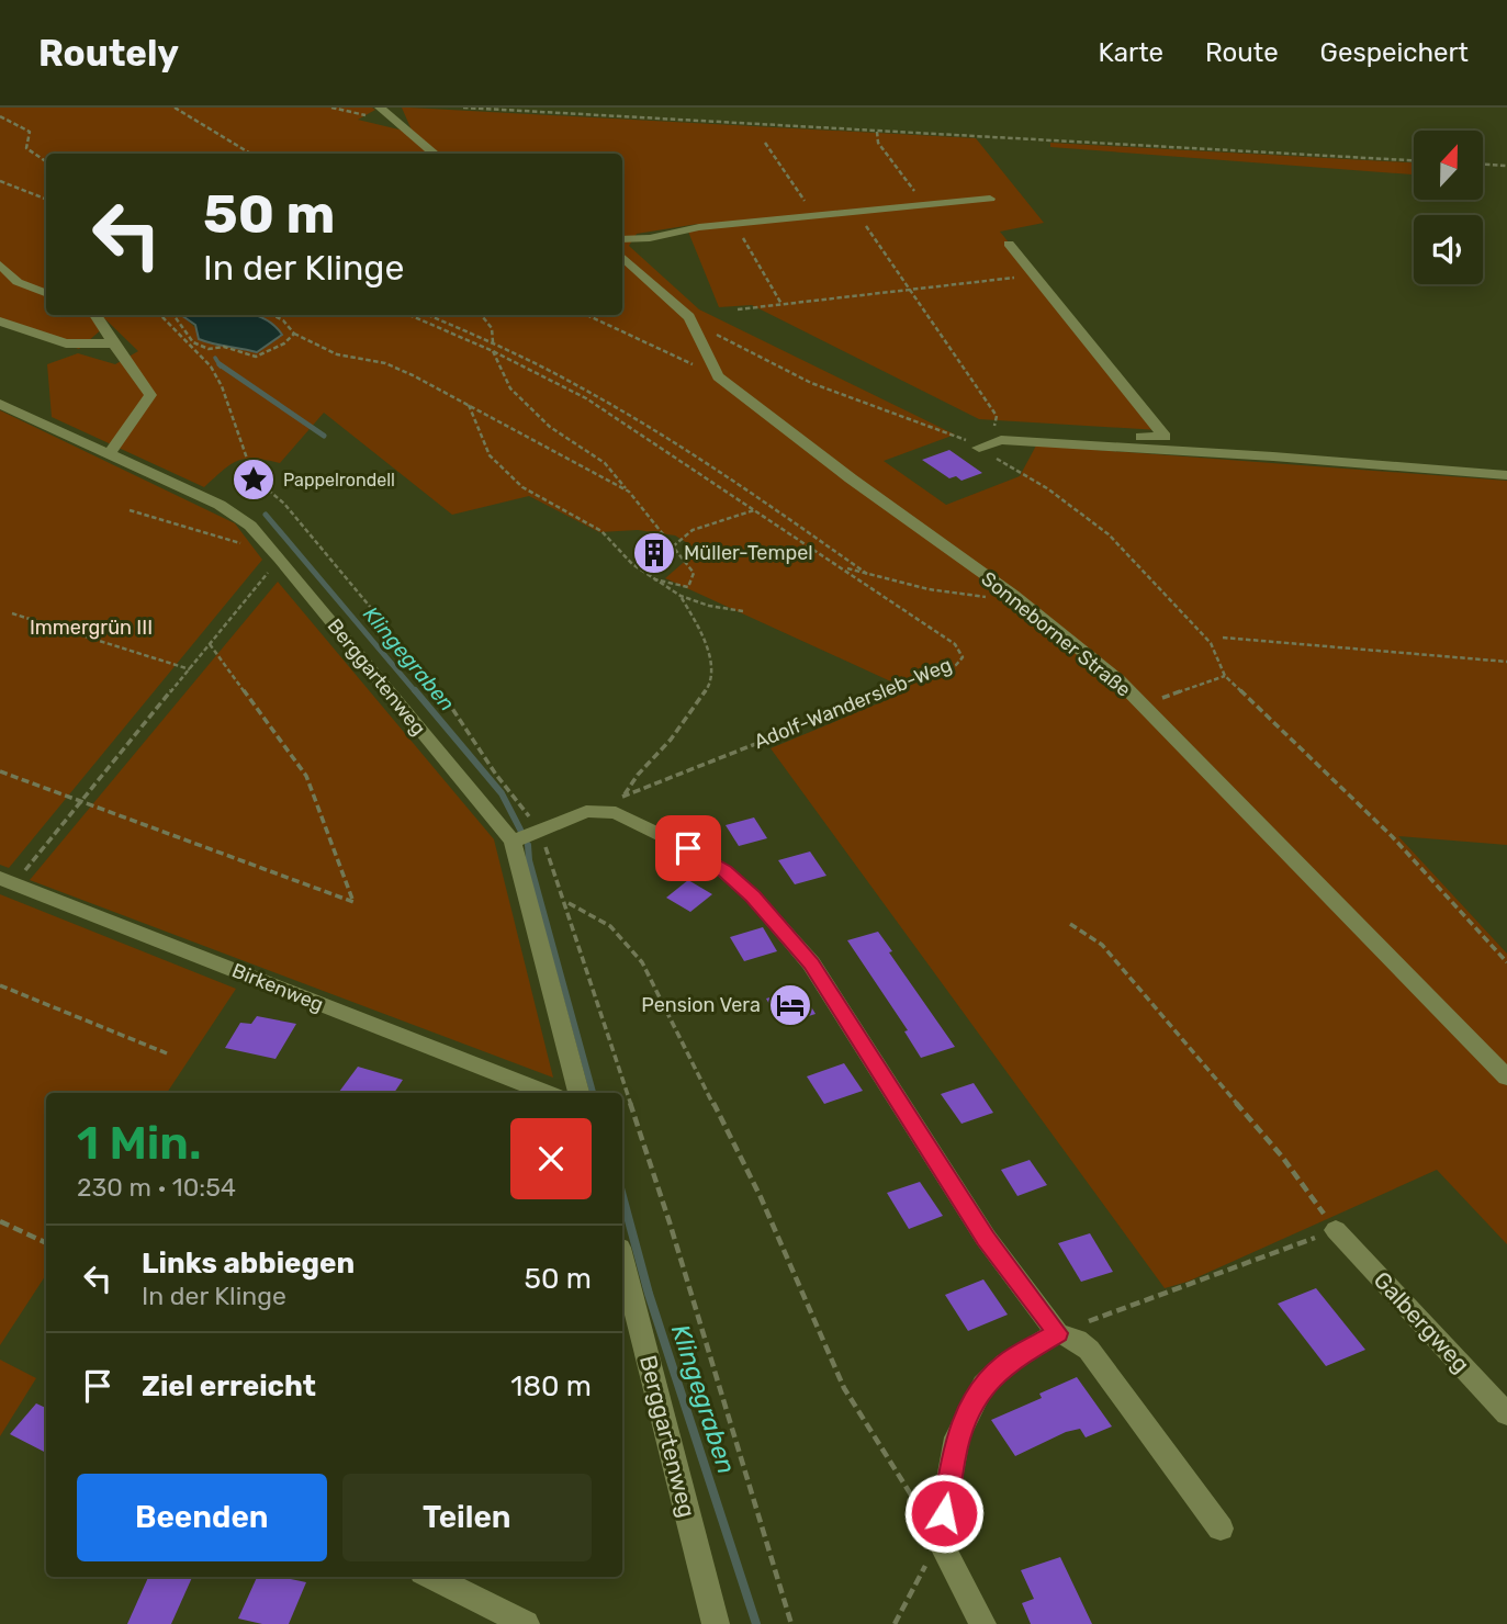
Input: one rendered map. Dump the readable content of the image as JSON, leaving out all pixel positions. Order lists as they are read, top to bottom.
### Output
{
  "streets": {
    "street": [
      "Sonneborner Straße",
      "Berggartenweg",
      "Birkenweg",
      "Galbergweg"
    ],
    "path": ["Adolf-Wandersleb-Weg"]
  },
  "water": ["Klingegraben"],
  "parks": ["Immergrün III"],
  "places": {
    "place": ["Pappelrondell"],
    "building": ["Müller-Tempel"],
    "hotel": ["Pension Vera"]
  },
  "north": "top",
  "page": {
    "header": "Routely",
    "nav": ["Karte", "Route", "Gespeichert"],
    "turn": ["50 m", "In der Klinge"],
    "heading": ["1 Min.", "230 m · 10:54"],
    "list": [
      {
        "name": "Links abbiegen",
        "note": "In der Klinge",
        "value": "50 m"
      },
      {
        "name": "Ziel erreicht",
        "value": "180 m"
      }
    ],
    "buttons": ["Beenden", "Teilen"]
  }
}
